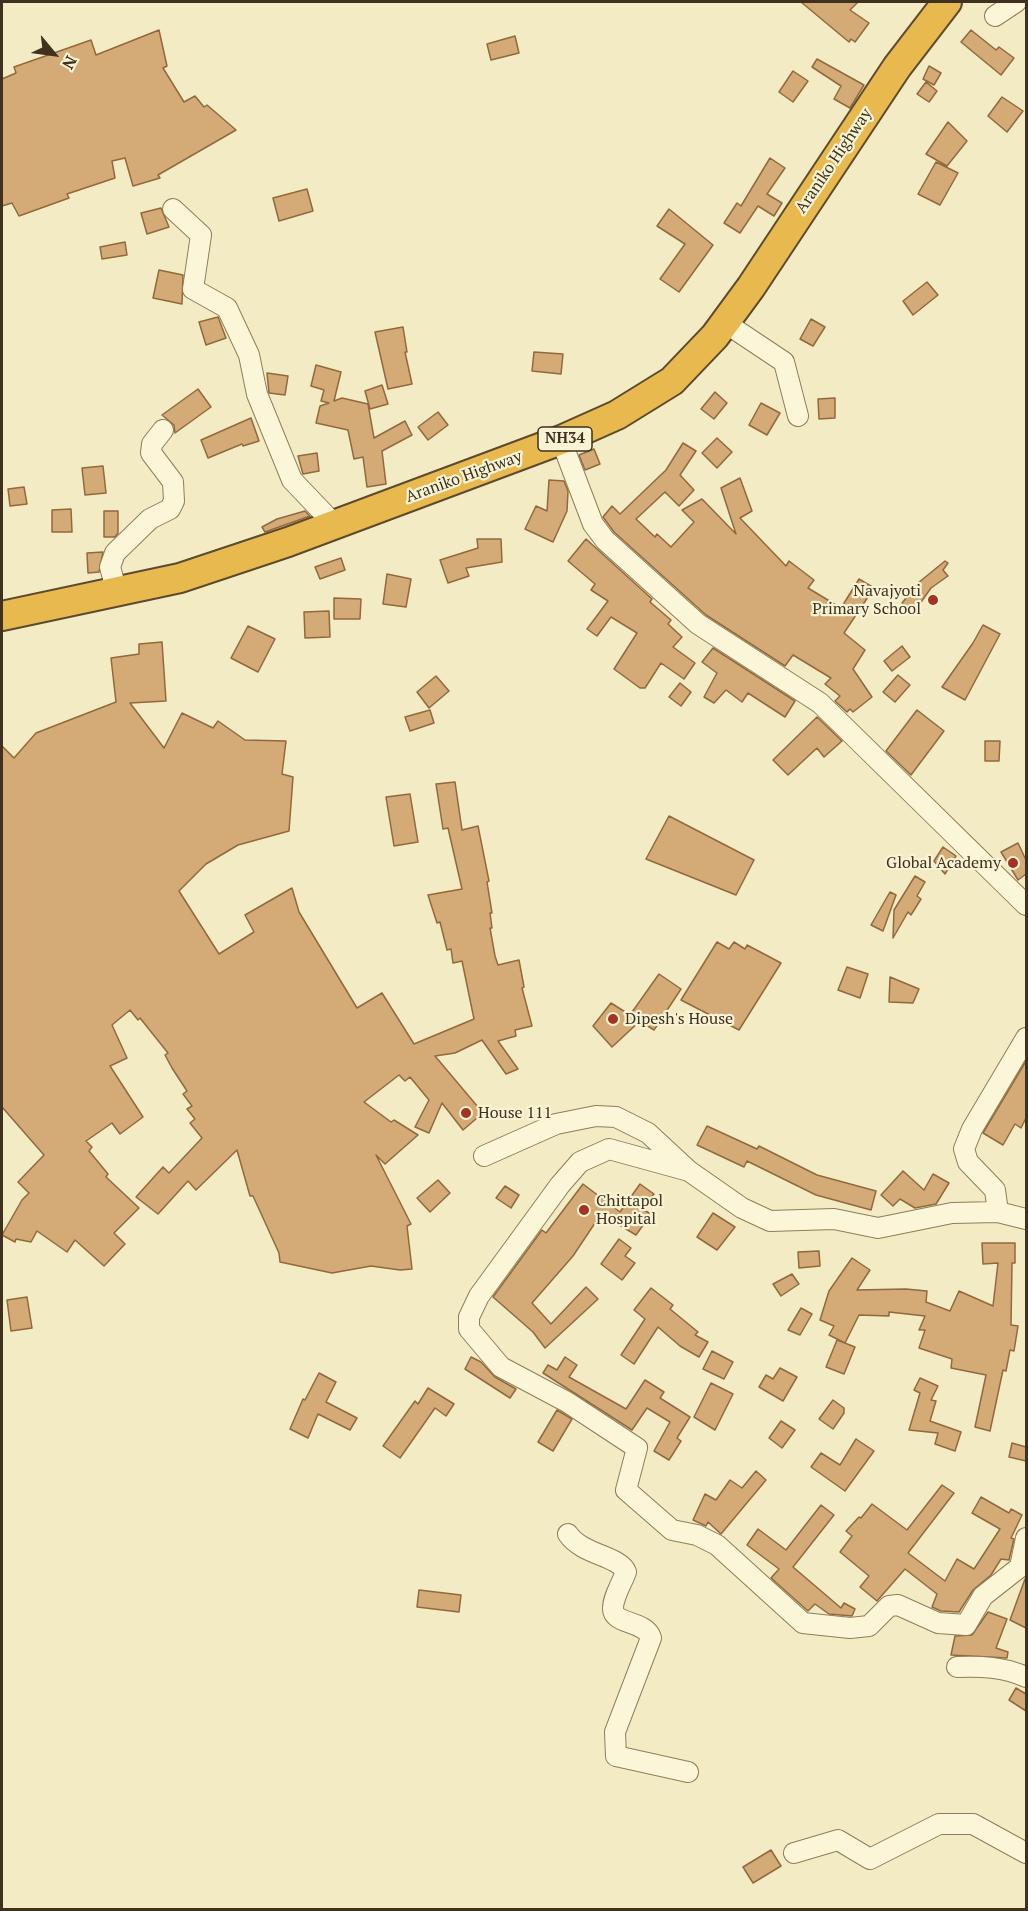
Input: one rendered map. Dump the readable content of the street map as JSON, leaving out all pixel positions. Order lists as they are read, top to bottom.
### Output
{
  "streets": {
    "highway": ["Araniko Highway", "NH34"]
  },
  "places": [
    "Navajyoti Primary School",
    "Global Academy",
    "Dipesh's House",
    "House 111",
    "Chittapol Hospital"
  ],
  "north": "bottom right"
}
